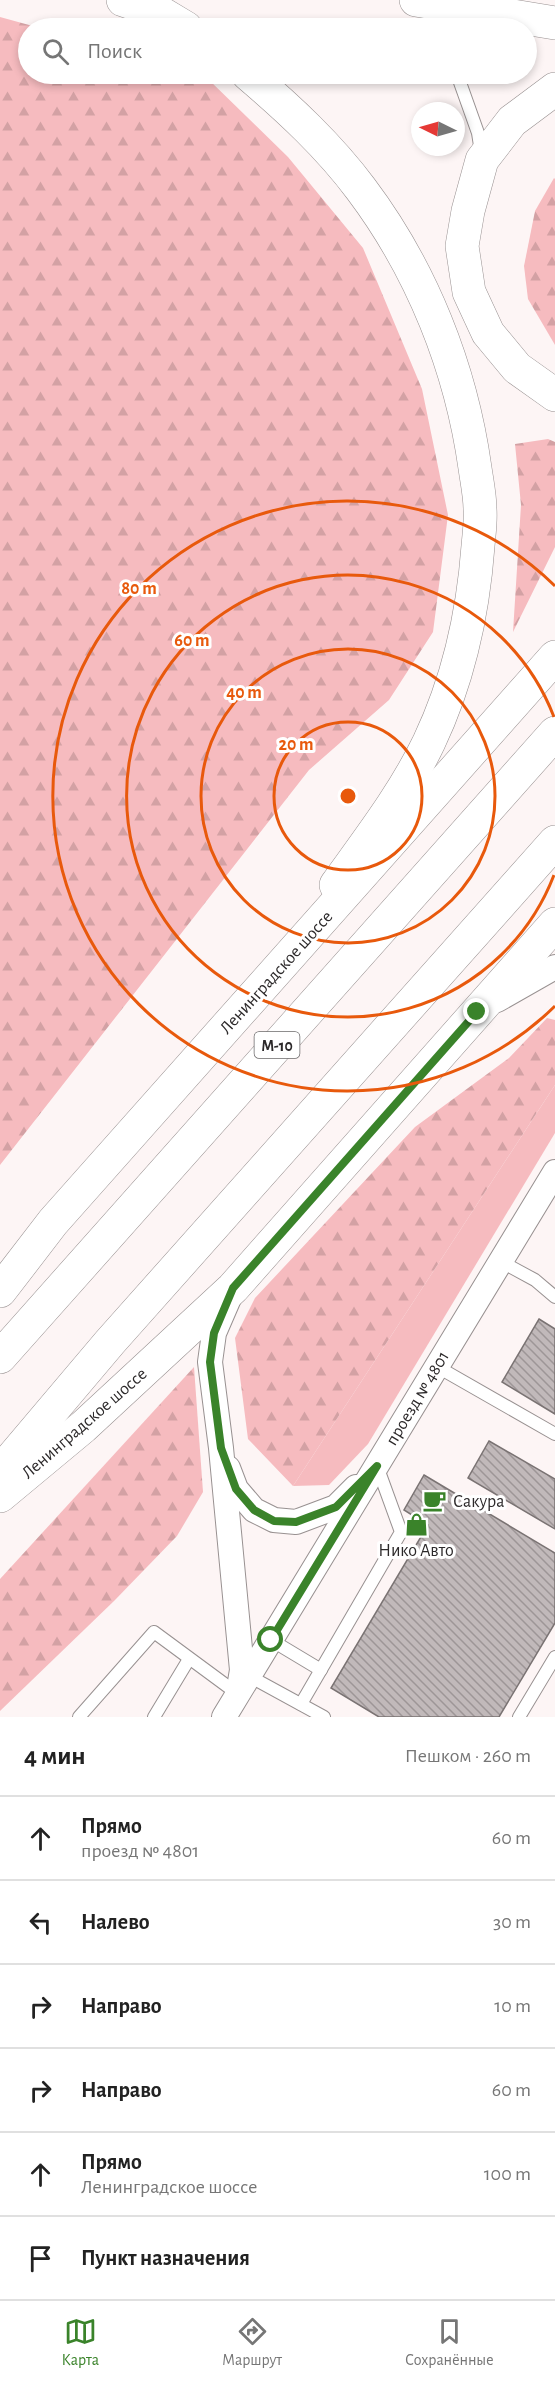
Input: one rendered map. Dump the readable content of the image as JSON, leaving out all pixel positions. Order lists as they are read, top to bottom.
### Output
{
  "streets": {
    "main road": ["Ленинградское шоссе", "М-10"],
    "street": ["проезд № 4801"]
  },
  "places": {
    "cafe": ["Сакура"],
    "shop": ["Нико Авто"]
  },
  "north": "left",
  "page": {
    "search": "Поиск",
    "heading": ["4 мин", "Пешком · 260 m"],
    "list": [
      ["Прямо", "проезд № 4801", "60 m"],
      ["Налево", "30 m"],
      ["Направо", "10 m"],
      ["Направо", "60 m"],
      ["Прямо", "Ленинградское шоссе", "100 m"],
      "Пункт назначения"
    ],
    "nav": ["Карта", "Маршрут", "Сохранённые"]
  },
  "rings": [
    "80 m",
    "60 m",
    "40 m",
    "20 m"
  ]
}
